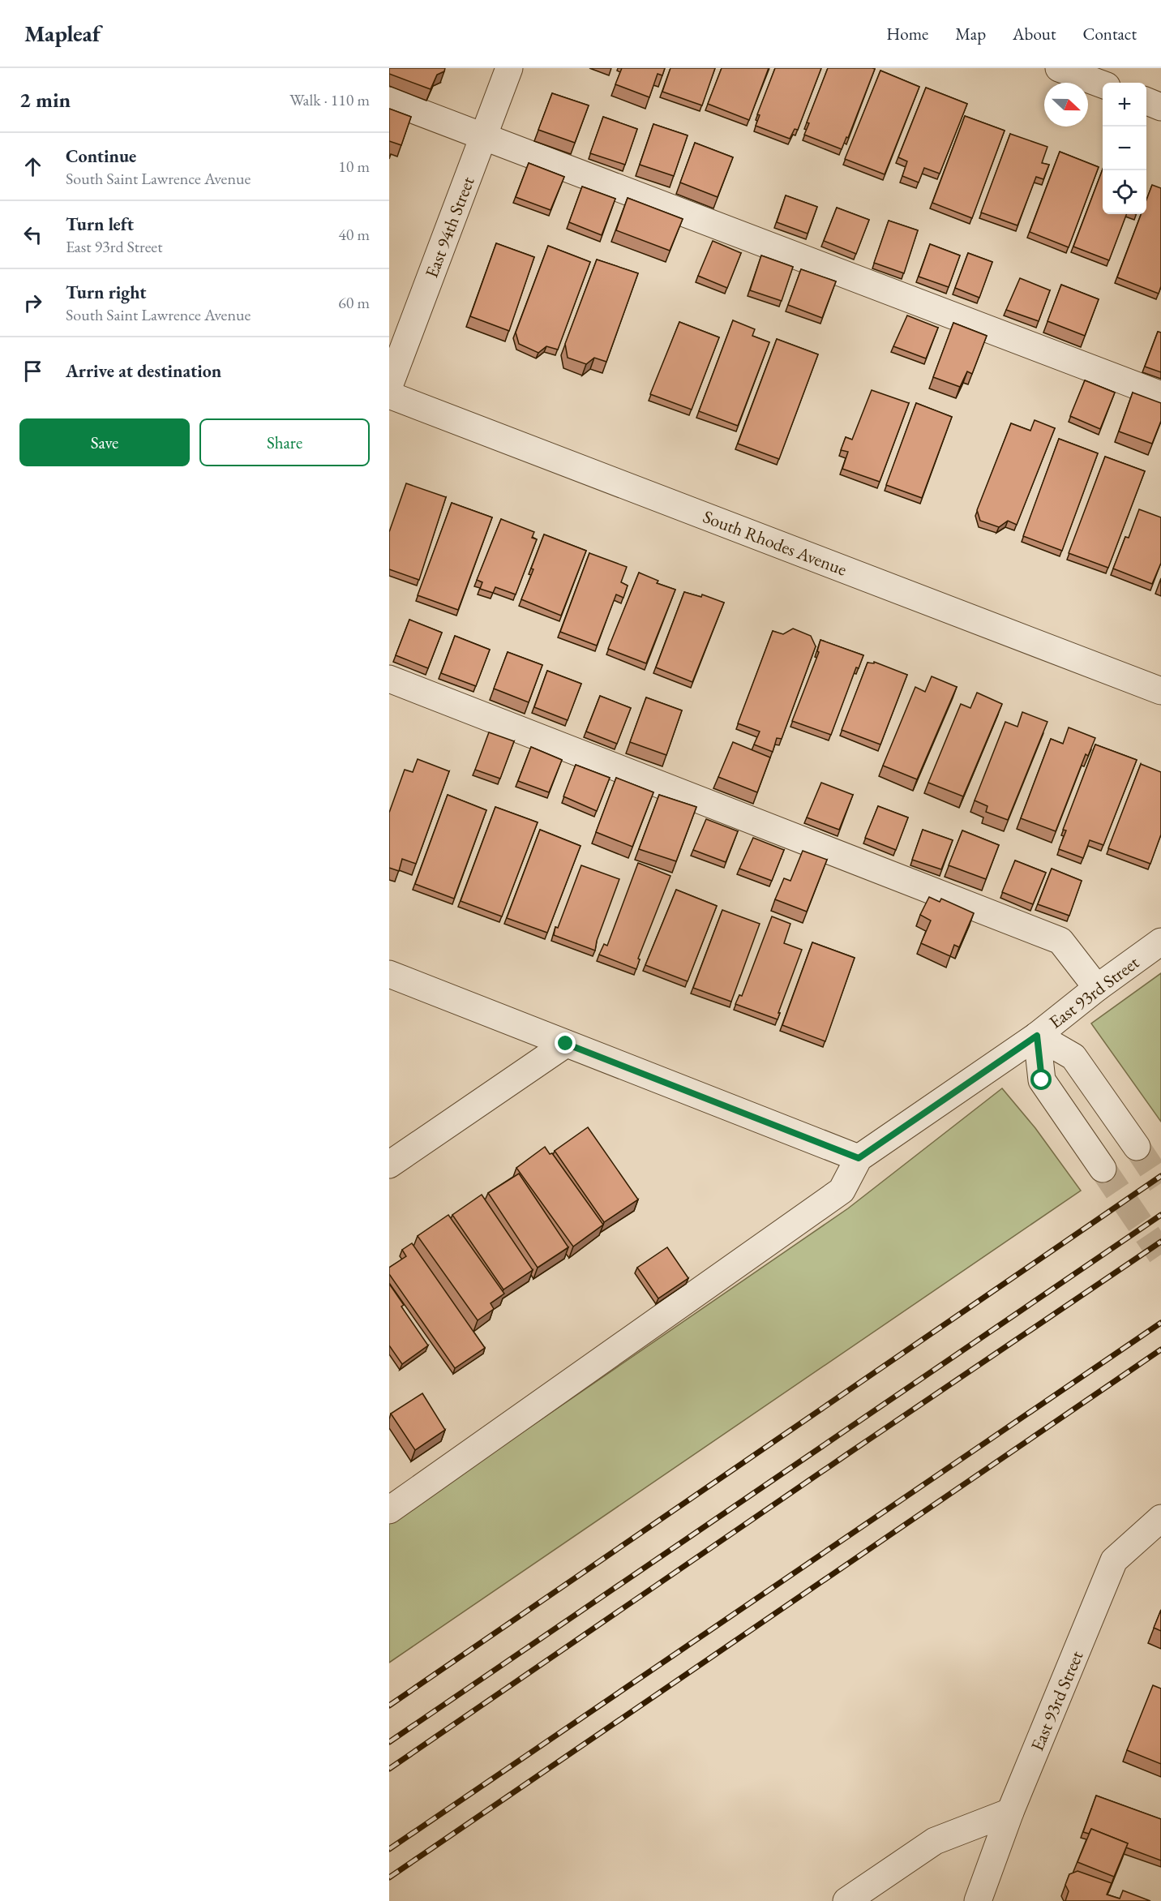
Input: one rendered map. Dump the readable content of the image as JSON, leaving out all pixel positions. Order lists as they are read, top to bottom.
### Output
{
  "streets": {
    "street": ["East 94th Street", "South Rhodes Avenue", "East 93rd Street"]
  },
  "north": "right",
  "page": {
    "header": "Mapleaf",
    "nav": [
      "Home",
      "Map",
      "About",
      "Contact"
    ],
    "heading": ["2 min", "Walk · 110 m"],
    "map_buttons": ["+", "−"],
    "list": [
      ["Continue", "South Saint Lawrence Avenue", "10 m"],
      ["Turn left", "East 93rd Street", "40 m"],
      ["Turn right", "South Saint Lawrence Avenue", "60 m"],
      "Arrive at destination"
    ],
    "buttons": ["Save", "Share"]
  }
}
